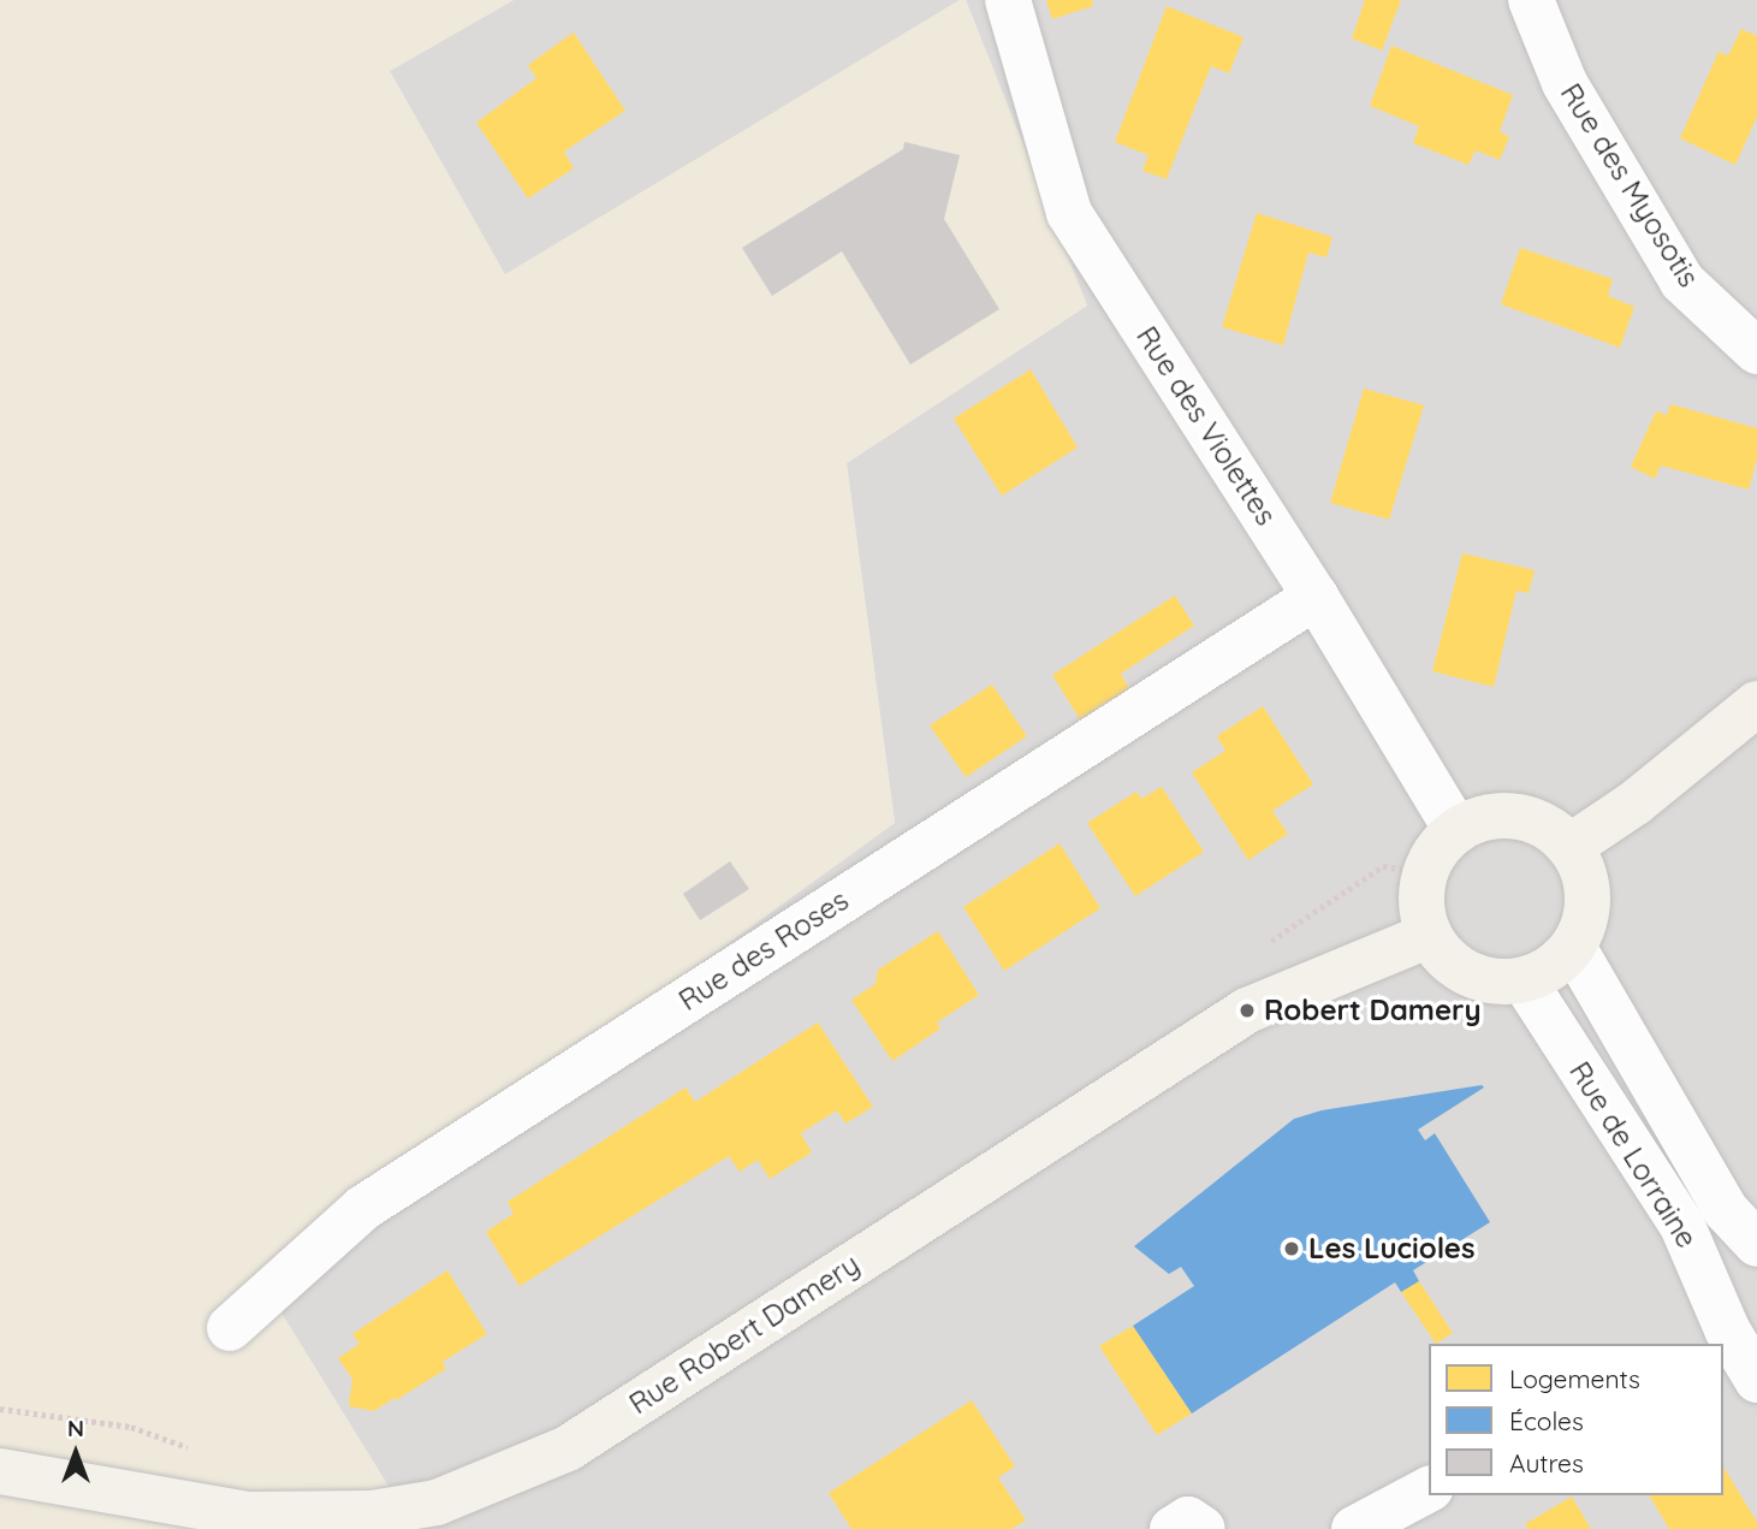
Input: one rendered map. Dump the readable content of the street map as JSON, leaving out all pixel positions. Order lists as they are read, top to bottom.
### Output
{
  "streets": {
    "street": [
      "Rue des Myosotis",
      "Rue des Violettes",
      "Rue des Roses",
      "Rue de Lorraine",
      "Rue Robert Damery"
    ]
  },
  "crossings": [
    ["Rue des Violettes", "Rue des Roses"],
    ["Rue des Violettes", "Rue de Lorraine"],
    ["Rue des Violettes", "Rue Robert Damery"],
    ["Rue de Lorraine", "Rue Robert Damery"]
  ],
  "places": ["Robert Damery", "Les Lucioles"],
  "legend": ["Logements", "Écoles", "Autres"],
  "north": "top"
}
